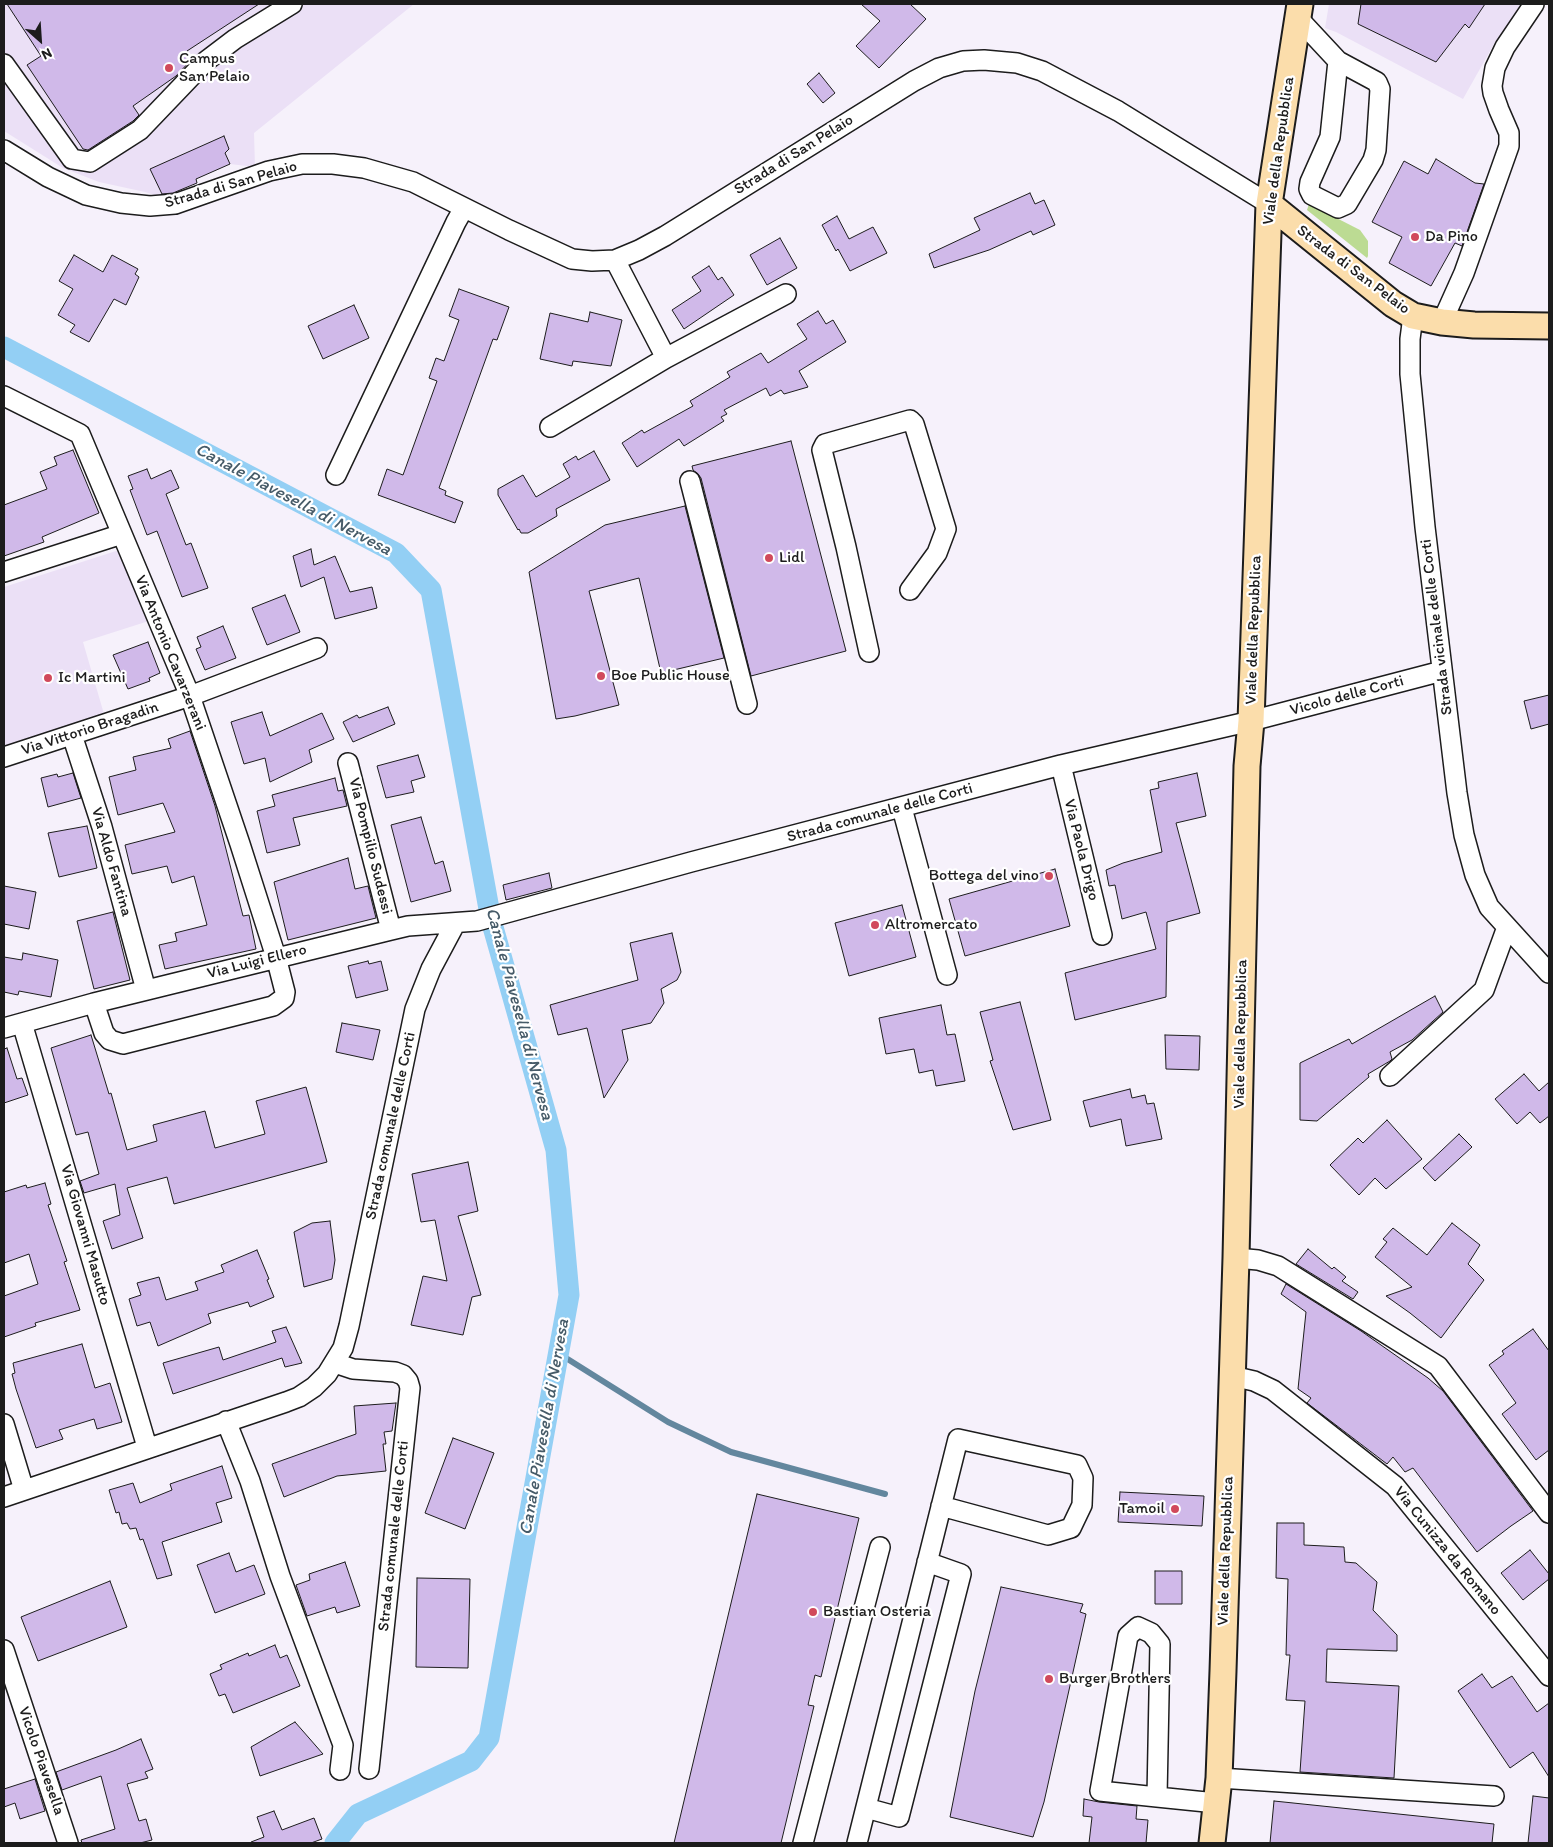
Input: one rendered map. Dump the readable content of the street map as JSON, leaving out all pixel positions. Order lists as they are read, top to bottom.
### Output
{
  "streets": {
    "main road": ["Viale della Repubblica", "Strada di San Pelaio"],
    "street": [
      "Strada vicinale delle Corti",
      "Via Antonio Cavarzerani",
      "Vicolo delle Corti",
      "Via Vittorio Bragadin",
      "Strada comunale delle Corti",
      "Via Pompilio Sudessi",
      "Via Paola Drigo",
      "Via Aldo Fantina",
      "Via Luigi Ellero",
      "Via Giovanni Masutto",
      "Via Cunizza da Romano",
      "Vicolo Piavesella"
    ]
  },
  "crossings": [
    ["Viale della Repubblica", "Strada di San Pelaio"],
    ["Viale della Repubblica", "Vicolo delle Corti"],
    ["Viale della Repubblica", "Strada comunale delle Corti"],
    ["Viale della Repubblica", "Via Cunizza da Romano"],
    ["Strada di San Pelaio", "Strada vicinale delle Corti"],
    ["Strada vicinale delle Corti", "Vicolo delle Corti"],
    ["Via Antonio Cavarzerani", "Via Vittorio Bragadin"],
    ["Via Antonio Cavarzerani", "Via Luigi Ellero"],
    ["Vicolo delle Corti", "Strada comunale delle Corti"],
    ["Via Vittorio Bragadin", "Via Aldo Fantina"],
    ["Strada comunale delle Corti", "Via Paola Drigo"],
    ["Strada comunale delle Corti", "Via Luigi Ellero"],
    ["Strada comunale delle Corti", "Via Giovanni Masutto"],
    ["Via Pompilio Sudessi", "Via Luigi Ellero"],
    ["Via Aldo Fantina", "Via Luigi Ellero"],
    ["Via Luigi Ellero", "Via Giovanni Masutto"]
  ],
  "water": ["Canale Piavesella di Nervesa"],
  "places": [
    "Campus San Pelaio",
    "Da Pino",
    "Lidl",
    "Boe Public House",
    "Ic Martini",
    "Bottega del vino",
    "Altromercato",
    "Tamoil",
    "Bastian Osteria",
    "Burger Brothers"
  ],
  "north": "bottom right"
}
